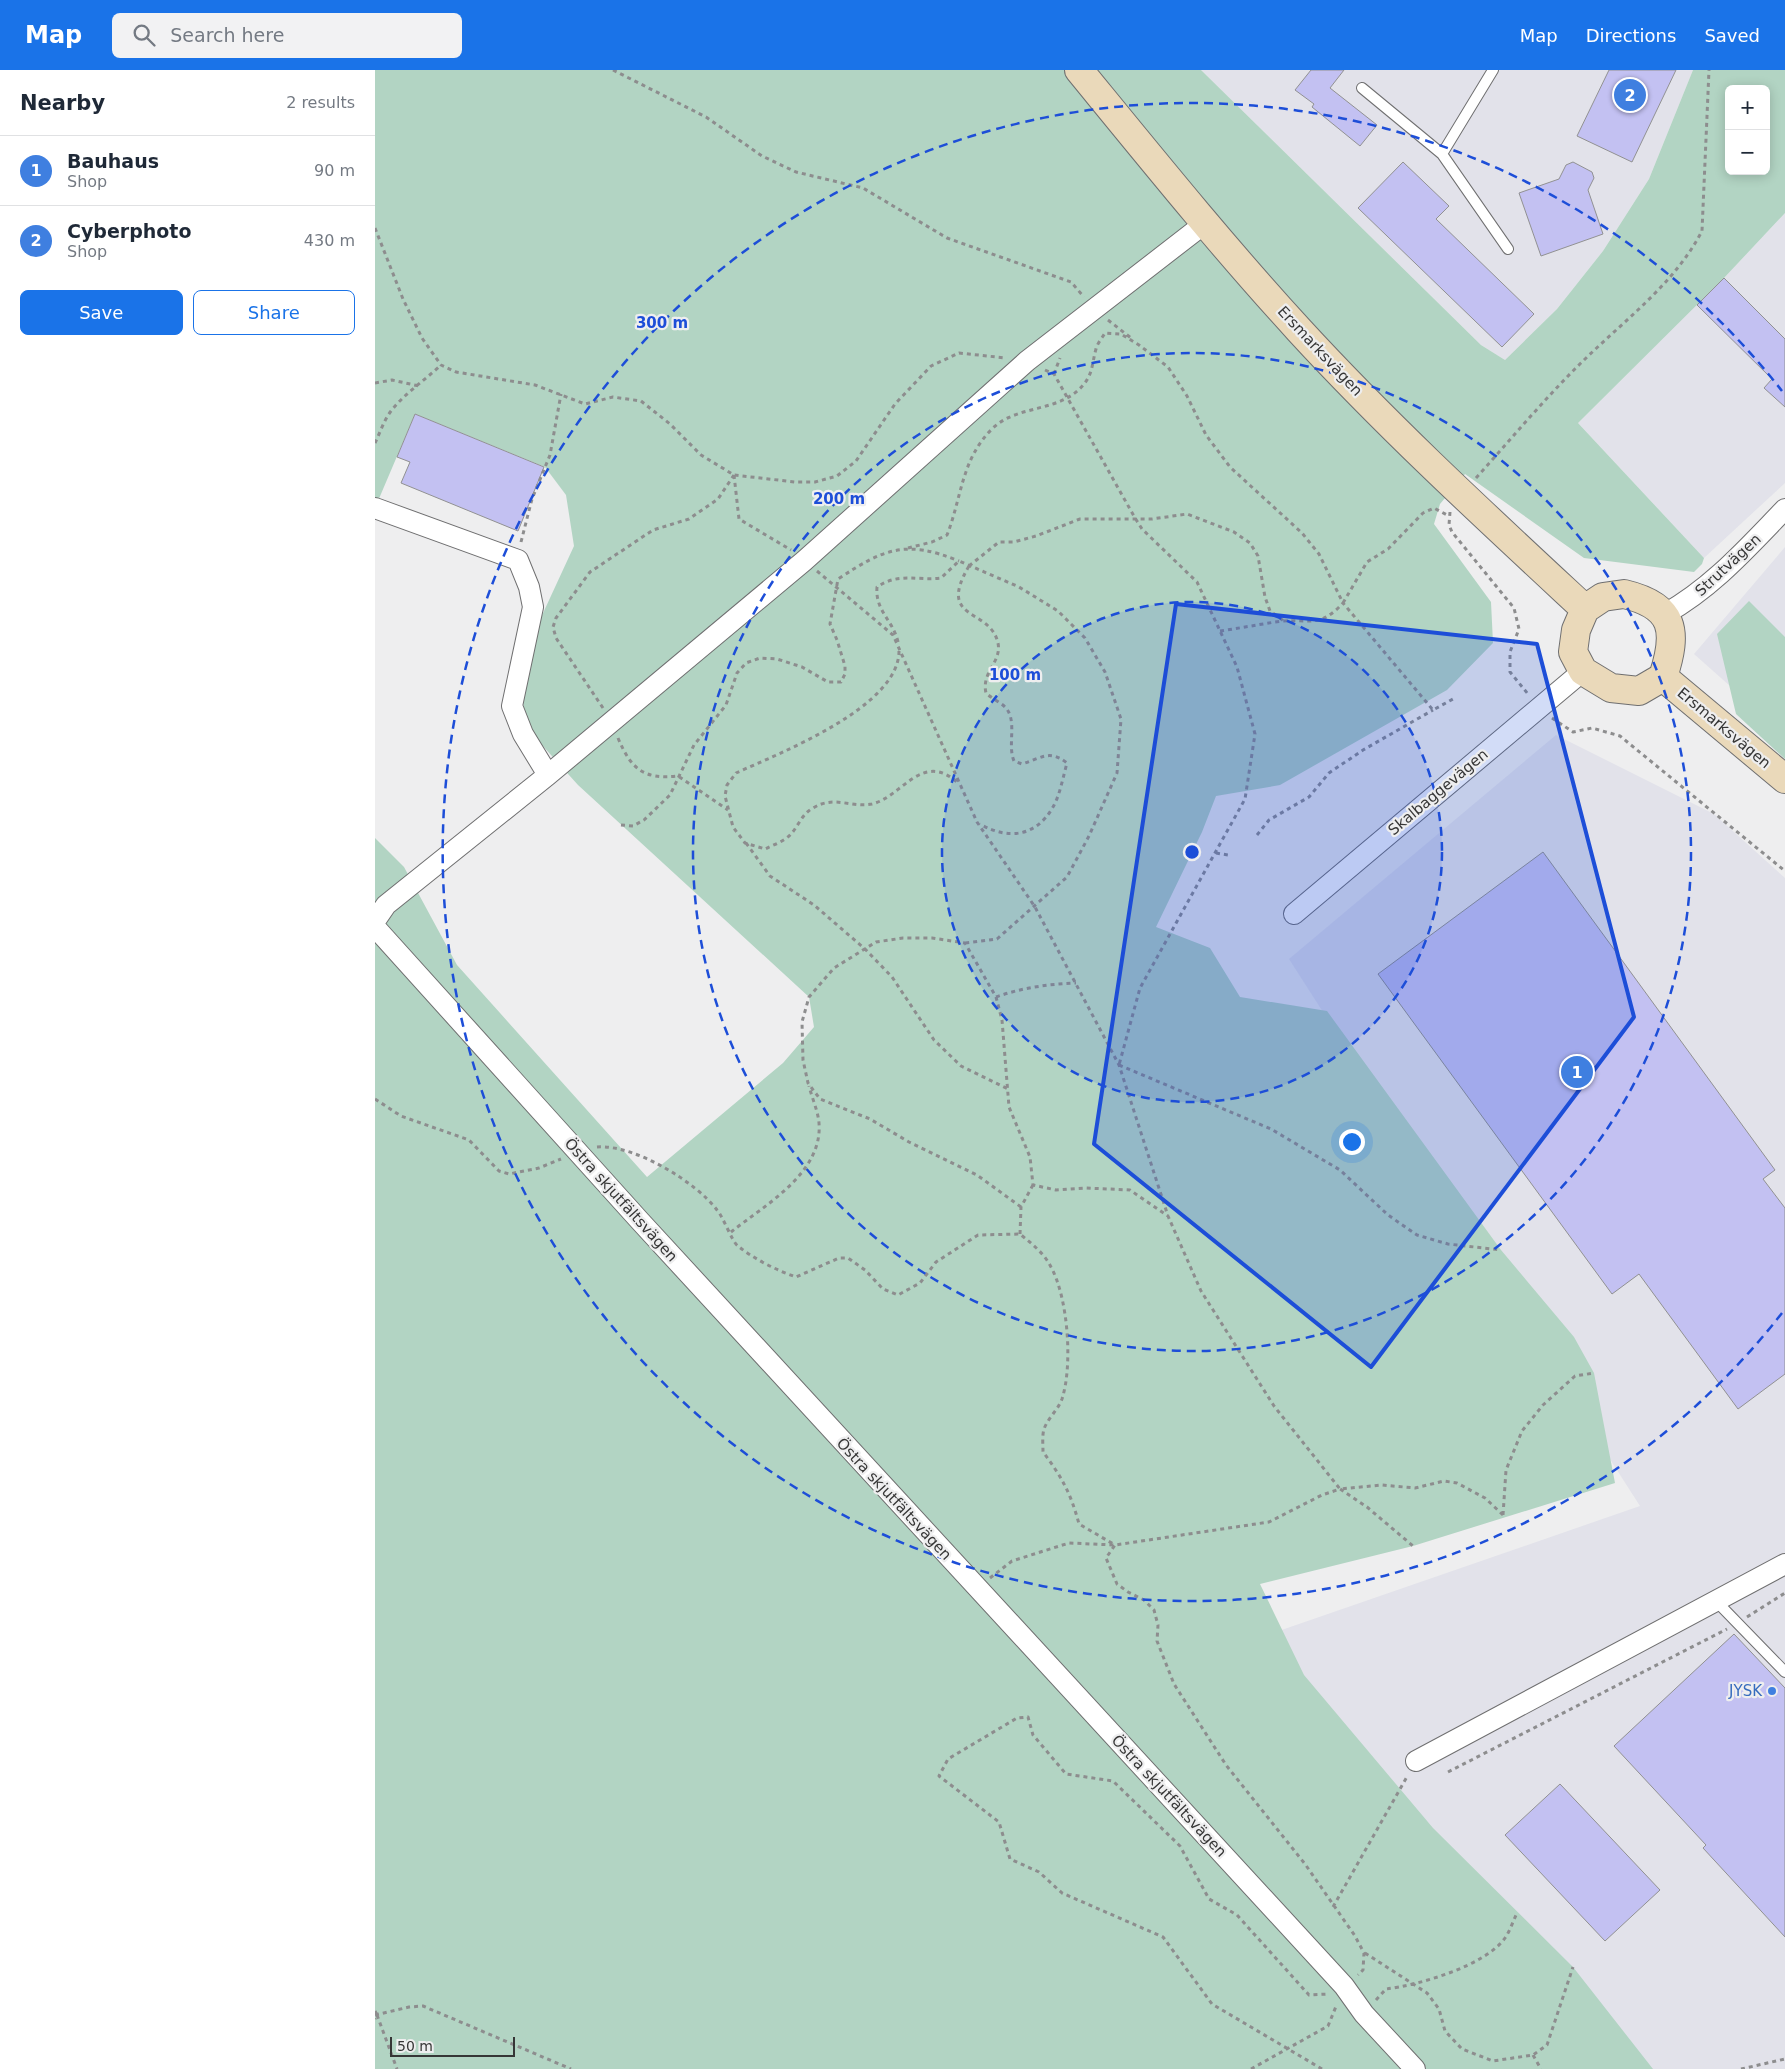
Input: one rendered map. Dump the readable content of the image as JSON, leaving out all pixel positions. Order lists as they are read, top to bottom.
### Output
{
  "streets": {
    "main road": ["Ersmarksvägen"],
    "street": ["Strutvägen", "Skalbaggevägen", "Östra skjutfältsvägen"]
  },
  "crossings": [
    ["Ersmarksvägen", "Strutvägen"],
    ["Ersmarksvägen", "Skalbaggevägen"],
    ["Strutvägen", "Skalbaggevägen"]
  ],
  "places": ["JYSK"],
  "scale_bar": "50 m",
  "page": {
    "header": "Map",
    "search": "Search here",
    "nav": ["Map", "Directions", "Saved"],
    "heading": ["Nearby", "2 results"],
    "pins": ["2", "1"],
    "map_buttons": ["+", "−"],
    "list": [
      {
        "mark": "1",
        "name": "Bauhaus",
        "note": "Shop",
        "value": "90 m"
      },
      {
        "mark": "2",
        "name": "Cyberphoto",
        "note": "Shop",
        "value": "430 m"
      }
    ],
    "buttons": ["Save", "Share"],
    "scale": "50 m"
  },
  "rings": ["300 m", "200 m", "100 m"]
}
